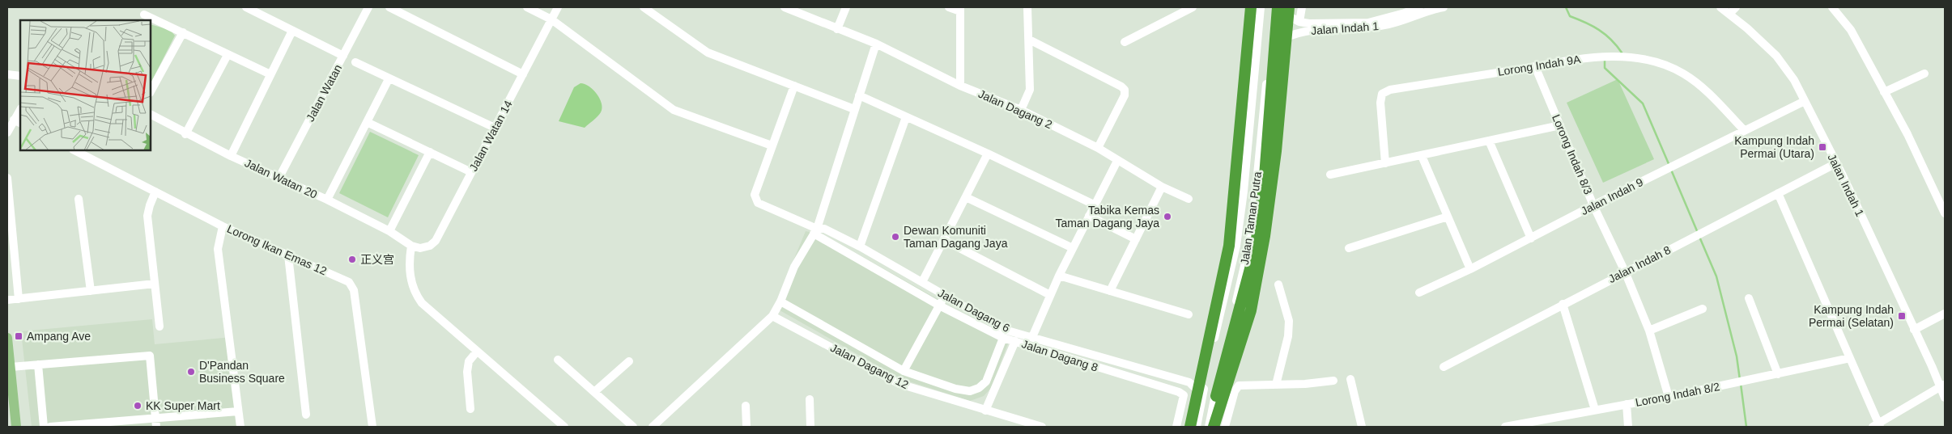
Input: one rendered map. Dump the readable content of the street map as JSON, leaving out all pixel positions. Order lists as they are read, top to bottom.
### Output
{
  "streets": {
    "street": [
      "Jalan Indah 1",
      "Lorong Indah 9A",
      "Jalan Watan",
      "Jalan Dagang 2",
      "Jalan Watan 14",
      "Lorong Indah 8/3",
      "Jalan Watan 20",
      "Jalan Indah 9",
      "Jalan Taman Putra",
      "Lorong Ikan Emas 12",
      "Jalan Indah 8",
      "Jalan Dagang 6",
      "Jalan Dagang 8",
      "Jalan Dagang 12",
      "Lorong Indah 8/2"
    ]
  },
  "crossings": [
    ["Jalan Indah 1", "Jalan Indah 9"],
    ["Jalan Indah 1", "Jalan Taman Putra"],
    ["Jalan Indah 1", "Jalan Indah 8"],
    ["Lorong Indah 9A", "Lorong Indah 8/3"],
    ["Lorong Indah 9A", "Jalan Indah 9"],
    ["Jalan Watan", "Jalan Watan 20"],
    ["Jalan Watan 14", "Jalan Watan 20"],
    ["Lorong Indah 8/3", "Jalan Indah 9"],
    ["Lorong Indah 8/3", "Jalan Indah 8"],
    ["Lorong Indah 8/3", "Lorong Indah 8/2"],
    ["Jalan Dagang 6", "Jalan Dagang 8"]
  ],
  "places": {
    "transit": ["Kampung Indah Permai (Utara)", "Kampung Indah Permai (Selatan)", "Ampang Ave"],
    "other": [
      "Tabika Kemas Taman Dagang Jaya",
      "Dewan Komuniti Taman Dagang Jaya",
      "正义宫",
      "D'Pandan Business Square",
      "KK Super Mart"
    ]
  }
}
